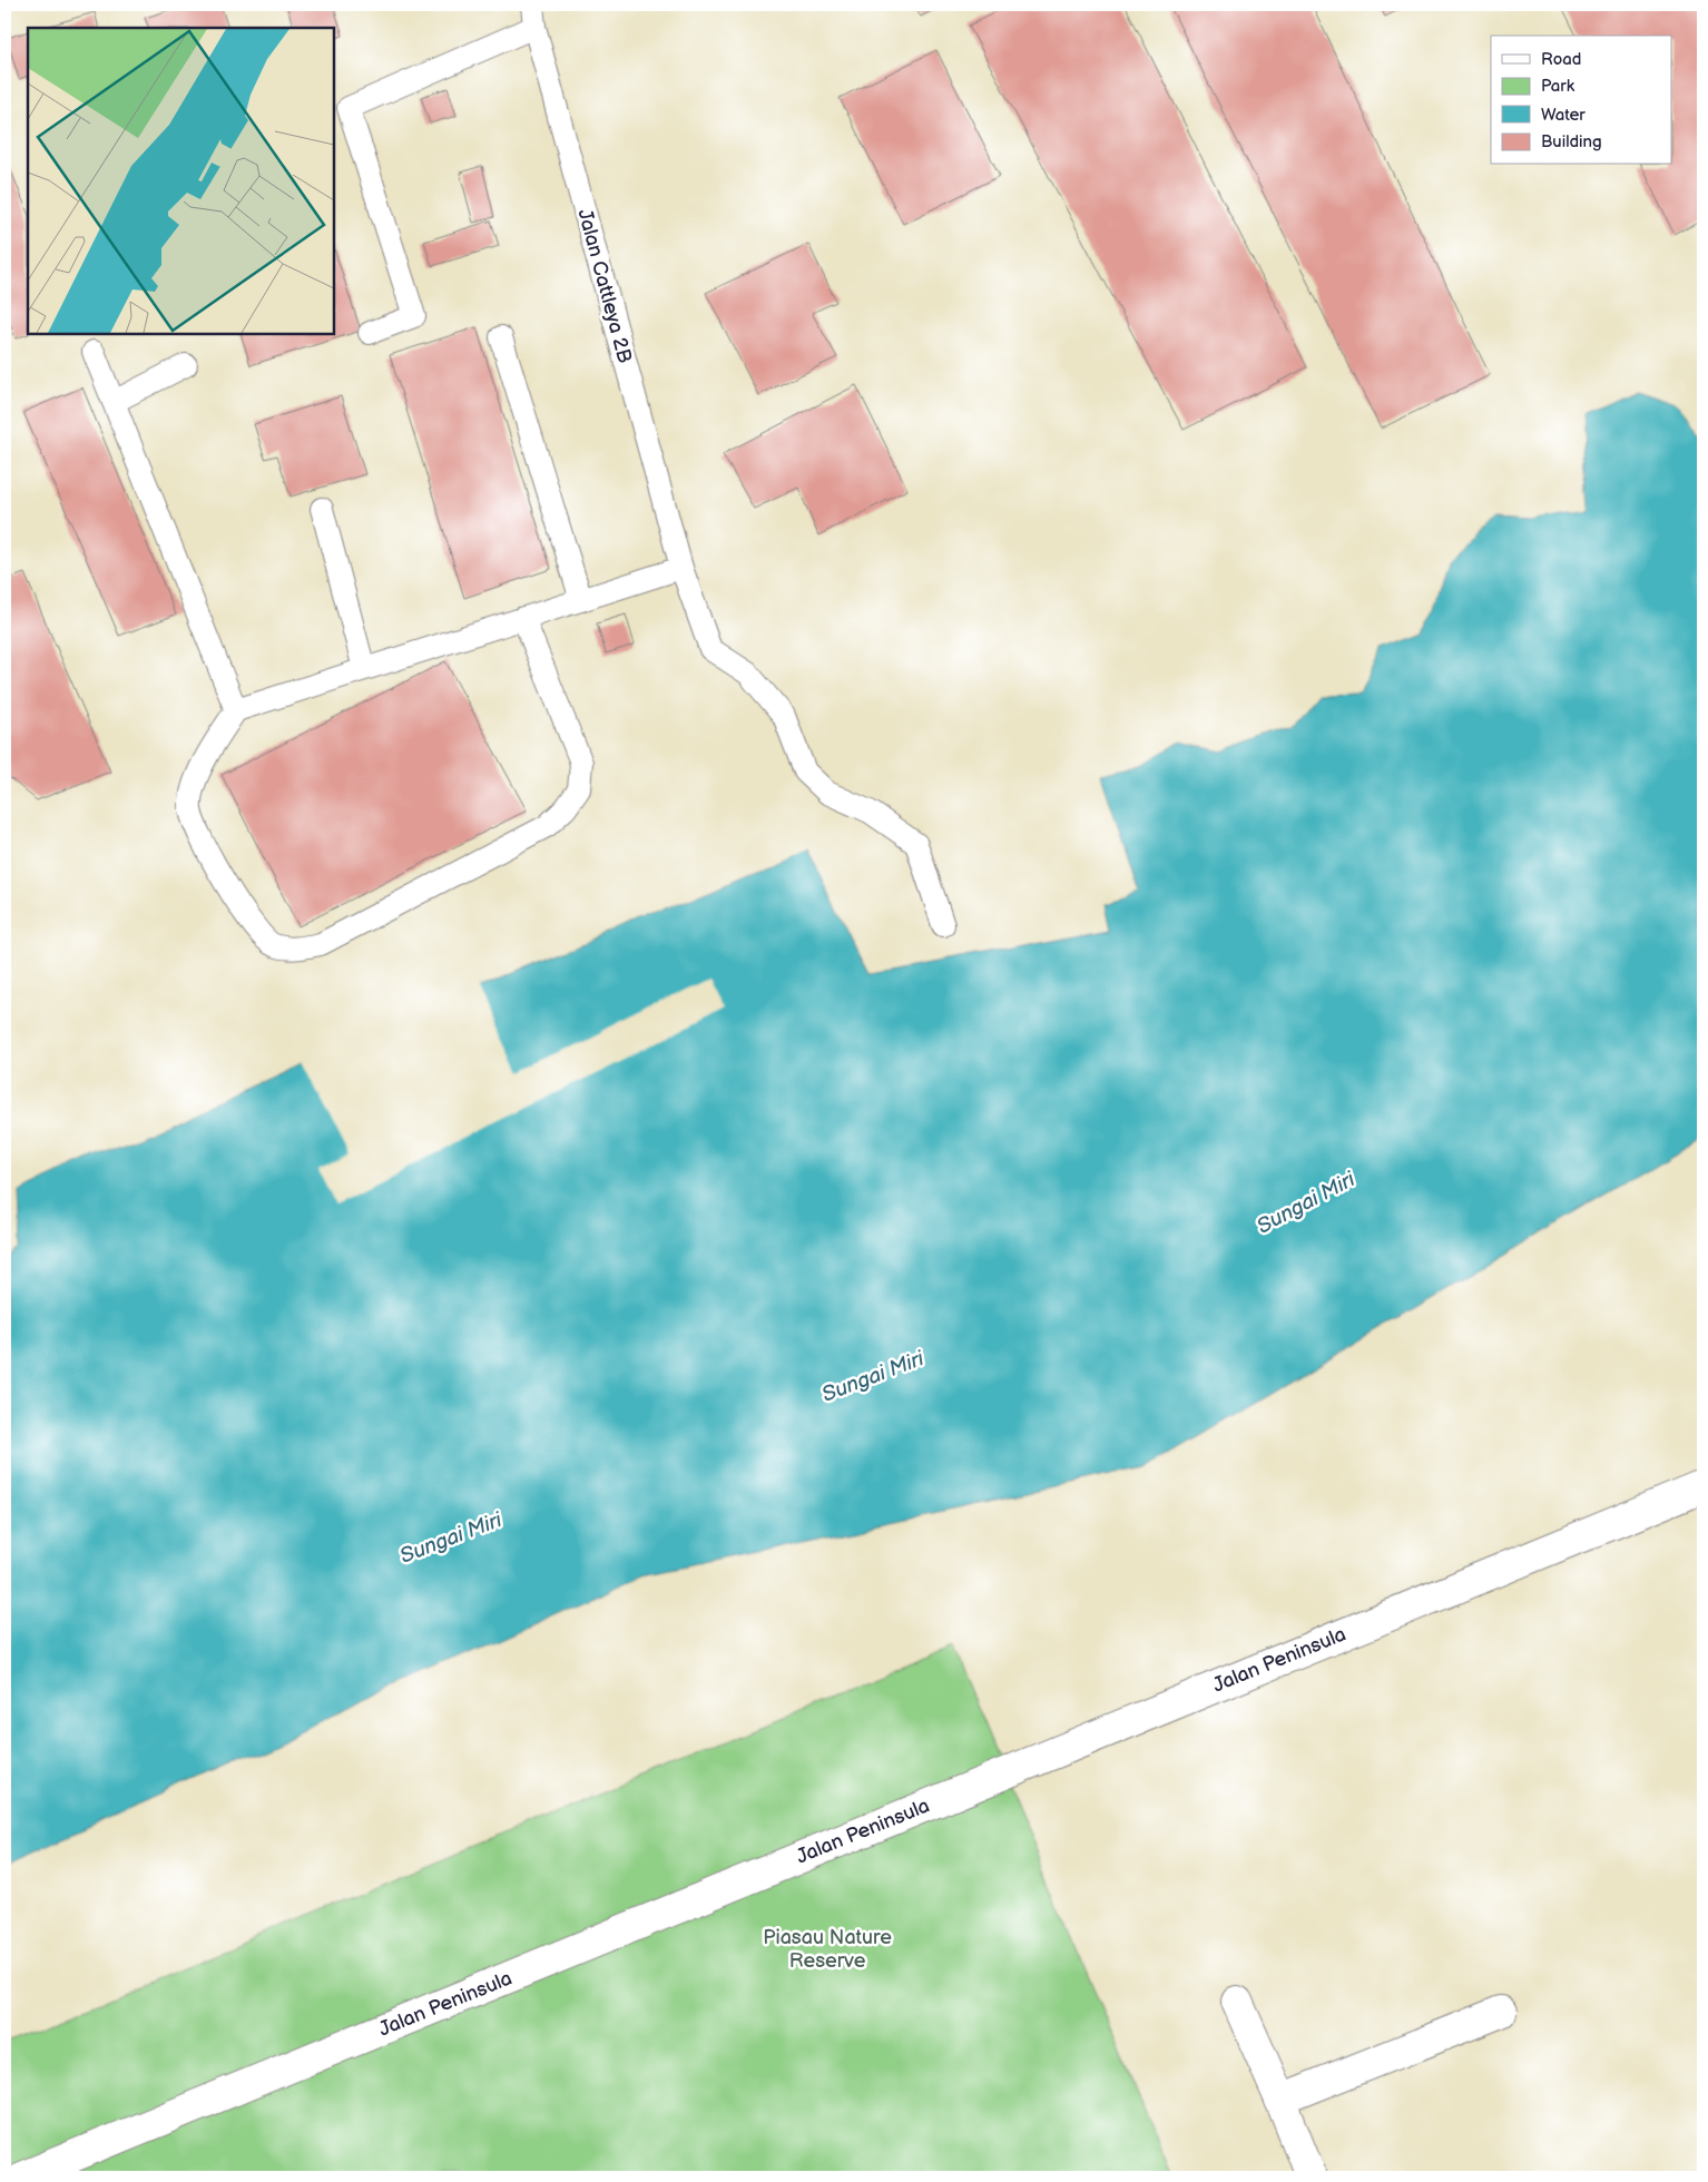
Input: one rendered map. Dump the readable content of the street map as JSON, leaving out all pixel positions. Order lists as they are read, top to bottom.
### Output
{
  "streets": {
    "street": ["Jalan Peninsula"],
    "lane": ["Jalan Cattleya 2B"]
  },
  "water": ["Sungai Miri"],
  "parks": ["Piasau Nature Reserve"],
  "legend": [
    "Road",
    "Park",
    "Water",
    "Building"
  ]
}
